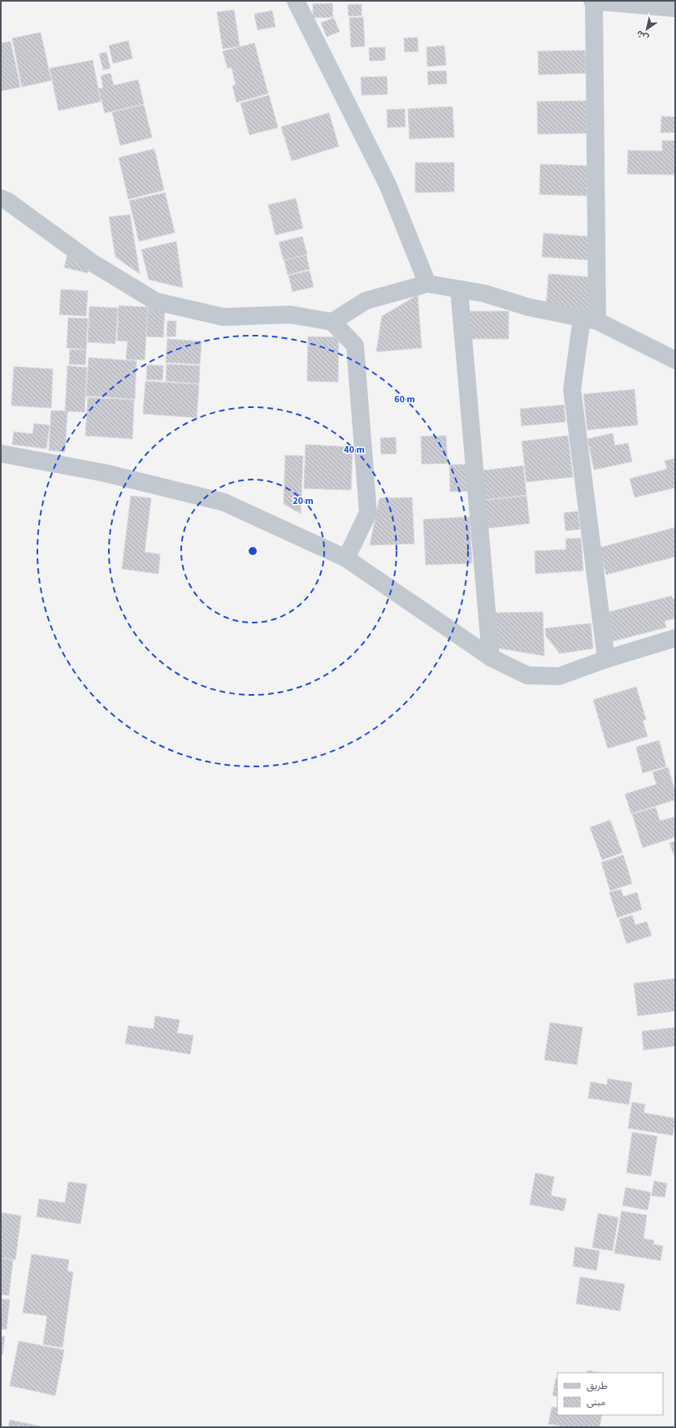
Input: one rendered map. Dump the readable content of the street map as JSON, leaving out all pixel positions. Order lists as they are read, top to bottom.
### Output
{
  "legend": ["طريق", "مبنى"],
  "north": "bottom left",
  "rings": ["60 m", "40 m", "20 m"]
}
